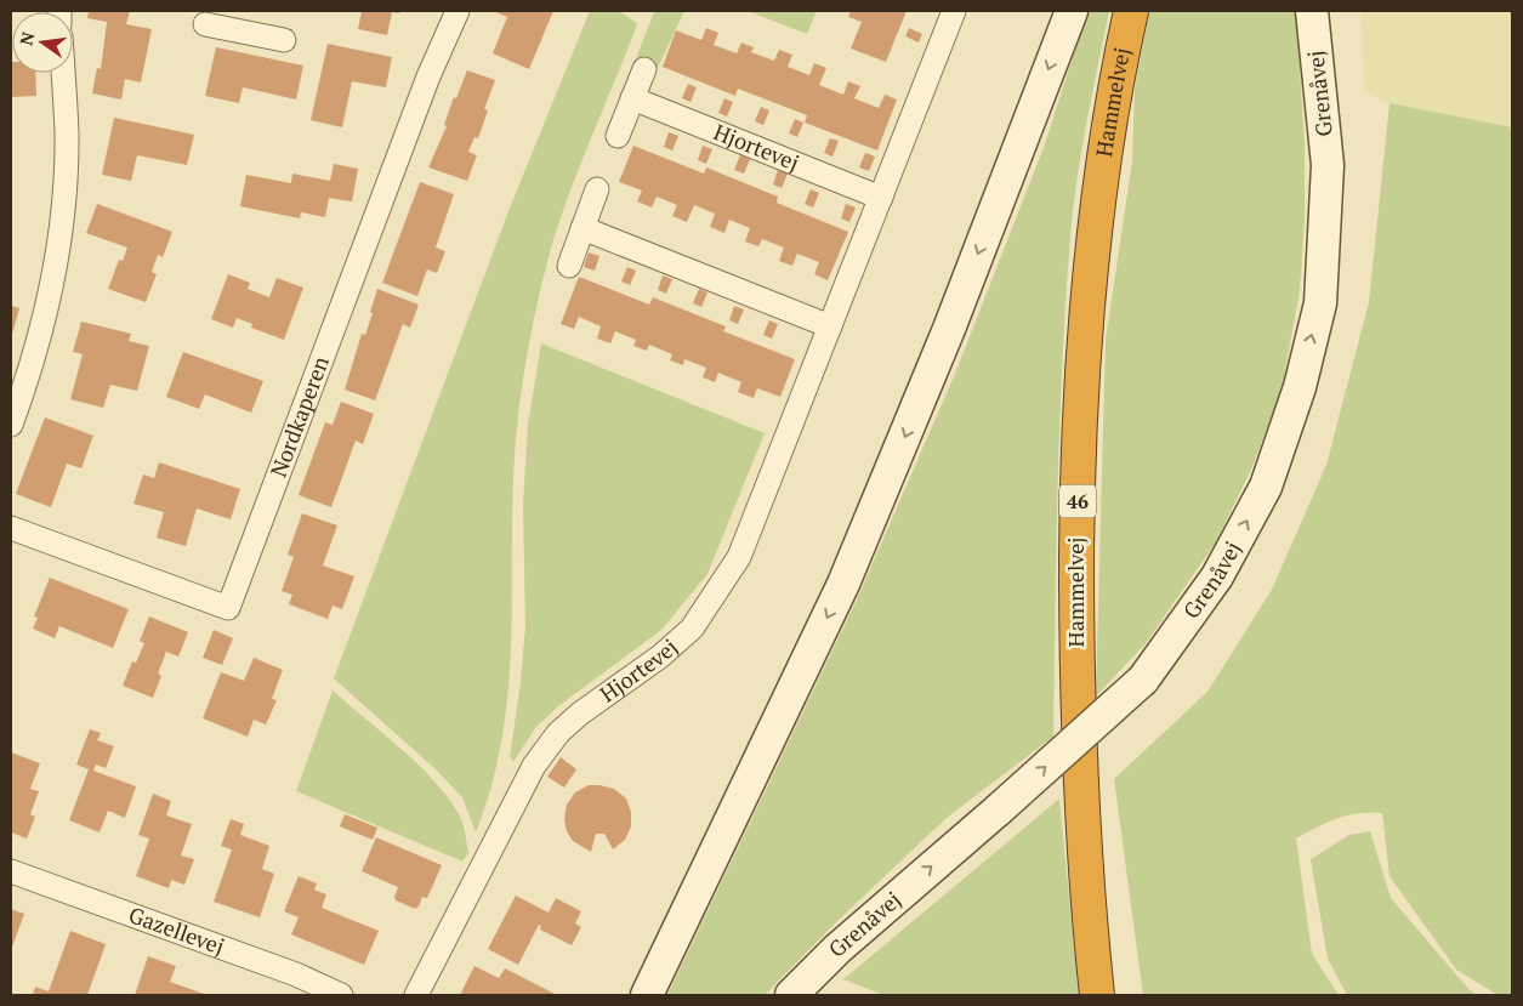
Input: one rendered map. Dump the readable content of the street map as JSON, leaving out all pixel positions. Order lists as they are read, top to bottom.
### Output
{
  "streets": {
    "highway": ["Hammelvej", "46"],
    "street": [
      "Grenåvej",
      "Hjortevej",
      "Nordkaperen",
      "Gazellevej"
    ]
  },
  "north": "left"
}
